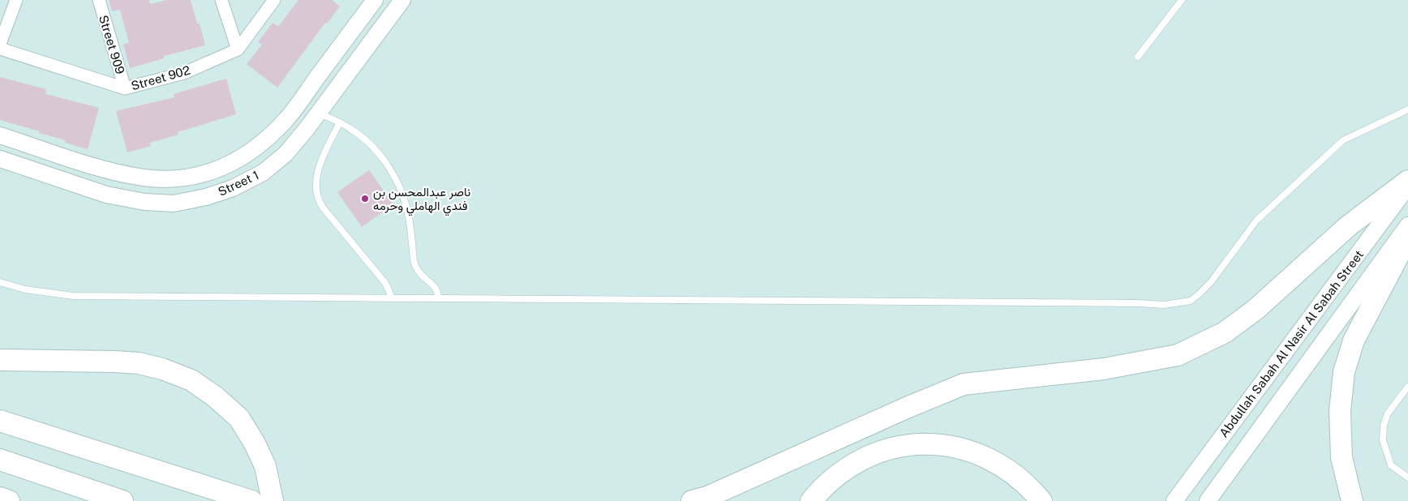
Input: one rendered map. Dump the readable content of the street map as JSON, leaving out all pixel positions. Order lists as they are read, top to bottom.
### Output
{
  "streets": {
    "street": [
      "Street 909",
      "Street 902",
      "Street 1",
      "Abdullah Sabah Al Nasir Al Sabah Street"
    ]
  },
  "crossings": [
    ["Street 909", "Street 902"]
  ],
  "places": ["ناصر عبدالمحسن بن فندي الهاملي وحرمه"]
}
